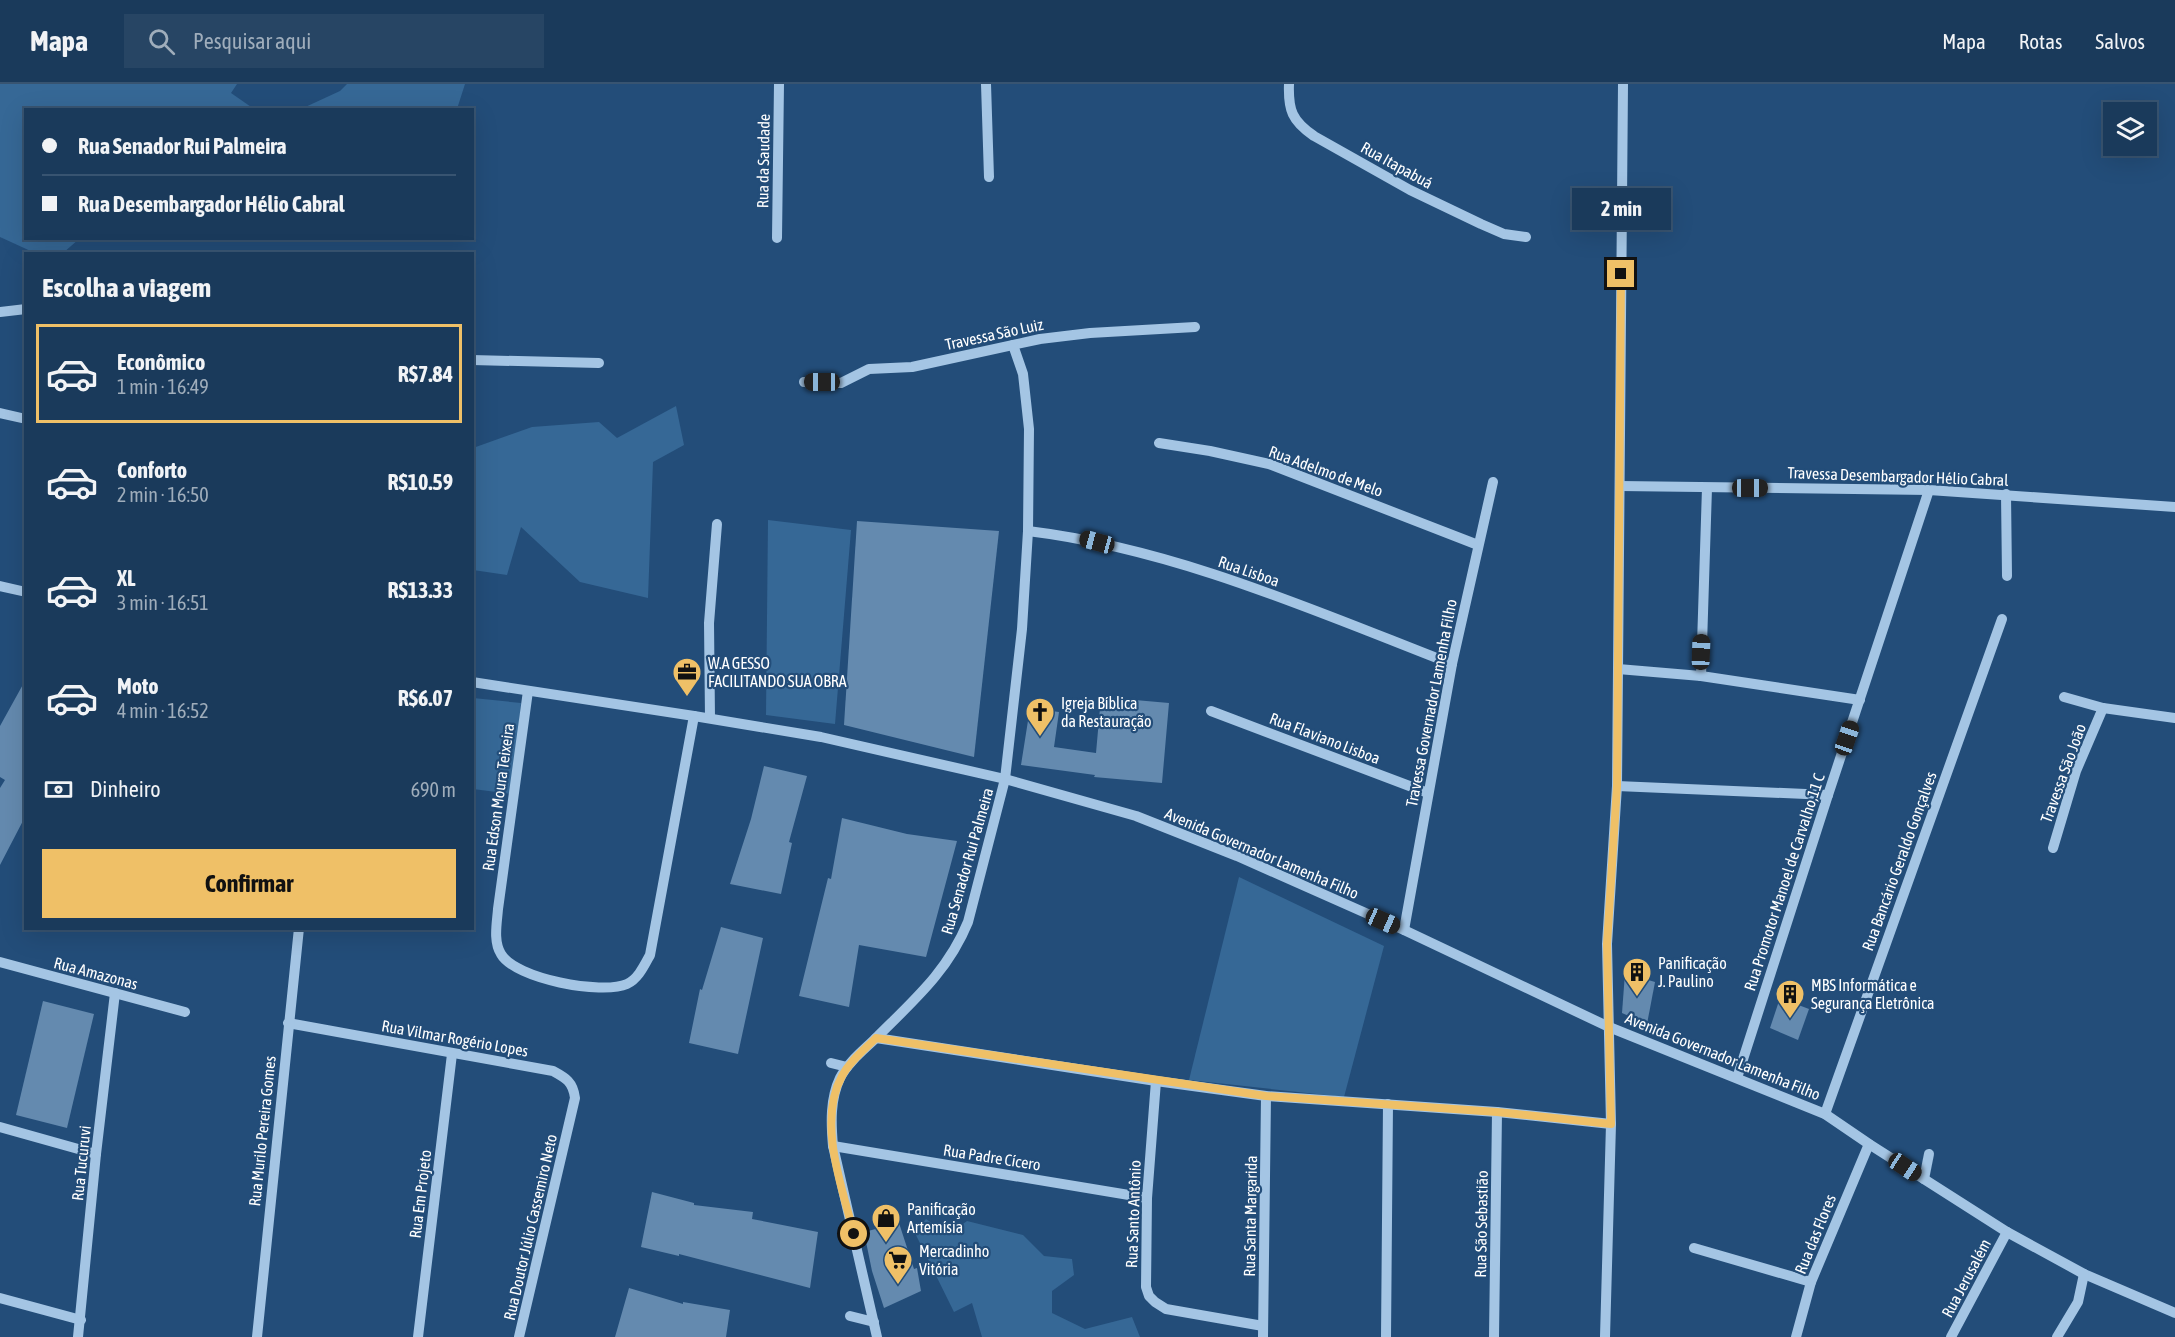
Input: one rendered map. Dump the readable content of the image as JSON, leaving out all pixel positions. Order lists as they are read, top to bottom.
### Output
{
  "streets": {
    "street": [
      "Rua da Saudade",
      "Rua Itapabuá",
      "Travessa São Luiz",
      "Rua Adelmo de Melo",
      "Travessa Desembargador Hélio Cabral",
      "Rua Lisboa",
      "Travessa Governador Lamenha Filho",
      "Rua Flaviano Lisboa",
      "Travessa São João",
      "Rua Edson Moura Teixeira",
      "Avenida Governador Lamenha Filho",
      "Rua Senador Rui Palmeira",
      "Rua Bancário Geraldo Gonçalves",
      "Rua Promotor Manoel de Carvalho,11 C",
      "Rua Amazonas",
      "Rua Vilmar Rogério Lopes",
      "Rua Murilo Pereira Gomes",
      "Rua Padre Cícero",
      "Rua Tucuruvi",
      "Rua Em Projeto",
      "Rua Santo Antônio",
      "Rua Santa Margarida",
      "Rua São Sebastião",
      "Rua Doutor Júlio Cassemiro Neto",
      "Rua das Flores",
      "Rua Jerusalém"
    ]
  },
  "crossings": [
    ["Travessa São Luiz", "Rua Senador Rui Palmeira"],
    ["Rua Adelmo de Melo", "Travessa Governador Lamenha Filho"],
    ["Travessa Desembargador Hélio Cabral", "Rua Promotor Manoel de Carvalho,11 C"],
    ["Rua Lisboa", "Travessa Governador Lamenha Filho"],
    ["Rua Lisboa", "Rua Senador Rui Palmeira"],
    ["Travessa Governador Lamenha Filho", "Rua Flaviano Lisboa"],
    ["Travessa Governador Lamenha Filho", "Avenida Governador Lamenha Filho"],
    ["Rua Edson Moura Teixeira", "Avenida Governador Lamenha Filho"],
    ["Avenida Governador Lamenha Filho", "Rua Senador Rui Palmeira"],
    ["Avenida Governador Lamenha Filho", "Rua Bancário Geraldo Gonçalves"],
    ["Avenida Governador Lamenha Filho", "Rua Promotor Manoel de Carvalho,11 C"],
    ["Avenida Governador Lamenha Filho", "Rua das Flores"],
    ["Avenida Governador Lamenha Filho", "Rua Jerusalém"],
    ["Rua Senador Rui Palmeira", "Rua Padre Cícero"],
    ["Rua Amazonas", "Rua Tucuruvi"],
    ["Rua Vilmar Rogério Lopes", "Rua Murilo Pereira Gomes"],
    ["Rua Vilmar Rogério Lopes", "Rua Em Projeto"],
    ["Rua Vilmar Rogério Lopes", "Rua Doutor Júlio Cassemiro Neto"],
    ["Rua Padre Cícero", "Rua Santo Antônio"],
    ["Rua Santo Antônio", "Rua Santa Margarida"]
  ],
  "places": {
    "office": ["W.A GESSO FACILITANDO SUA OBRA"],
    "church": ["Igreja Bíblica da Restauração"],
    "building": ["Panificação J. Paulino", "MBS Informática e Segurança Eletrônica"],
    "shop": ["Panificação Artemísia"],
    "supermarket": ["Mercadinho Vitória"]
  },
  "page": {
    "header": "Mapa",
    "search": "Pesquisar aqui",
    "nav": ["Mapa", "Rotas", "Salvos"],
    "banner": ["Rua Senador Rui Palmeira", "Rua Desembargador Hélio Cabral"],
    "bubble": "2 min",
    "heading": "Escolha a viagem",
    "list": [
      {
        "name": "Econômico",
        "note": "1 min · 16:49",
        "value": "R$7.84"
      },
      {
        "name": "Conforto",
        "note": "2 min · 16:50",
        "value": "R$10.59"
      },
      {
        "name": "XL",
        "note": "3 min · 16:51",
        "value": "R$13.33"
      },
      {
        "name": "Moto",
        "note": "4 min · 16:52",
        "value": "R$6.07"
      }
    ],
    "pay": ["Dinheiro", "690 m"],
    "buttons": "Confirmar"
  }
}
